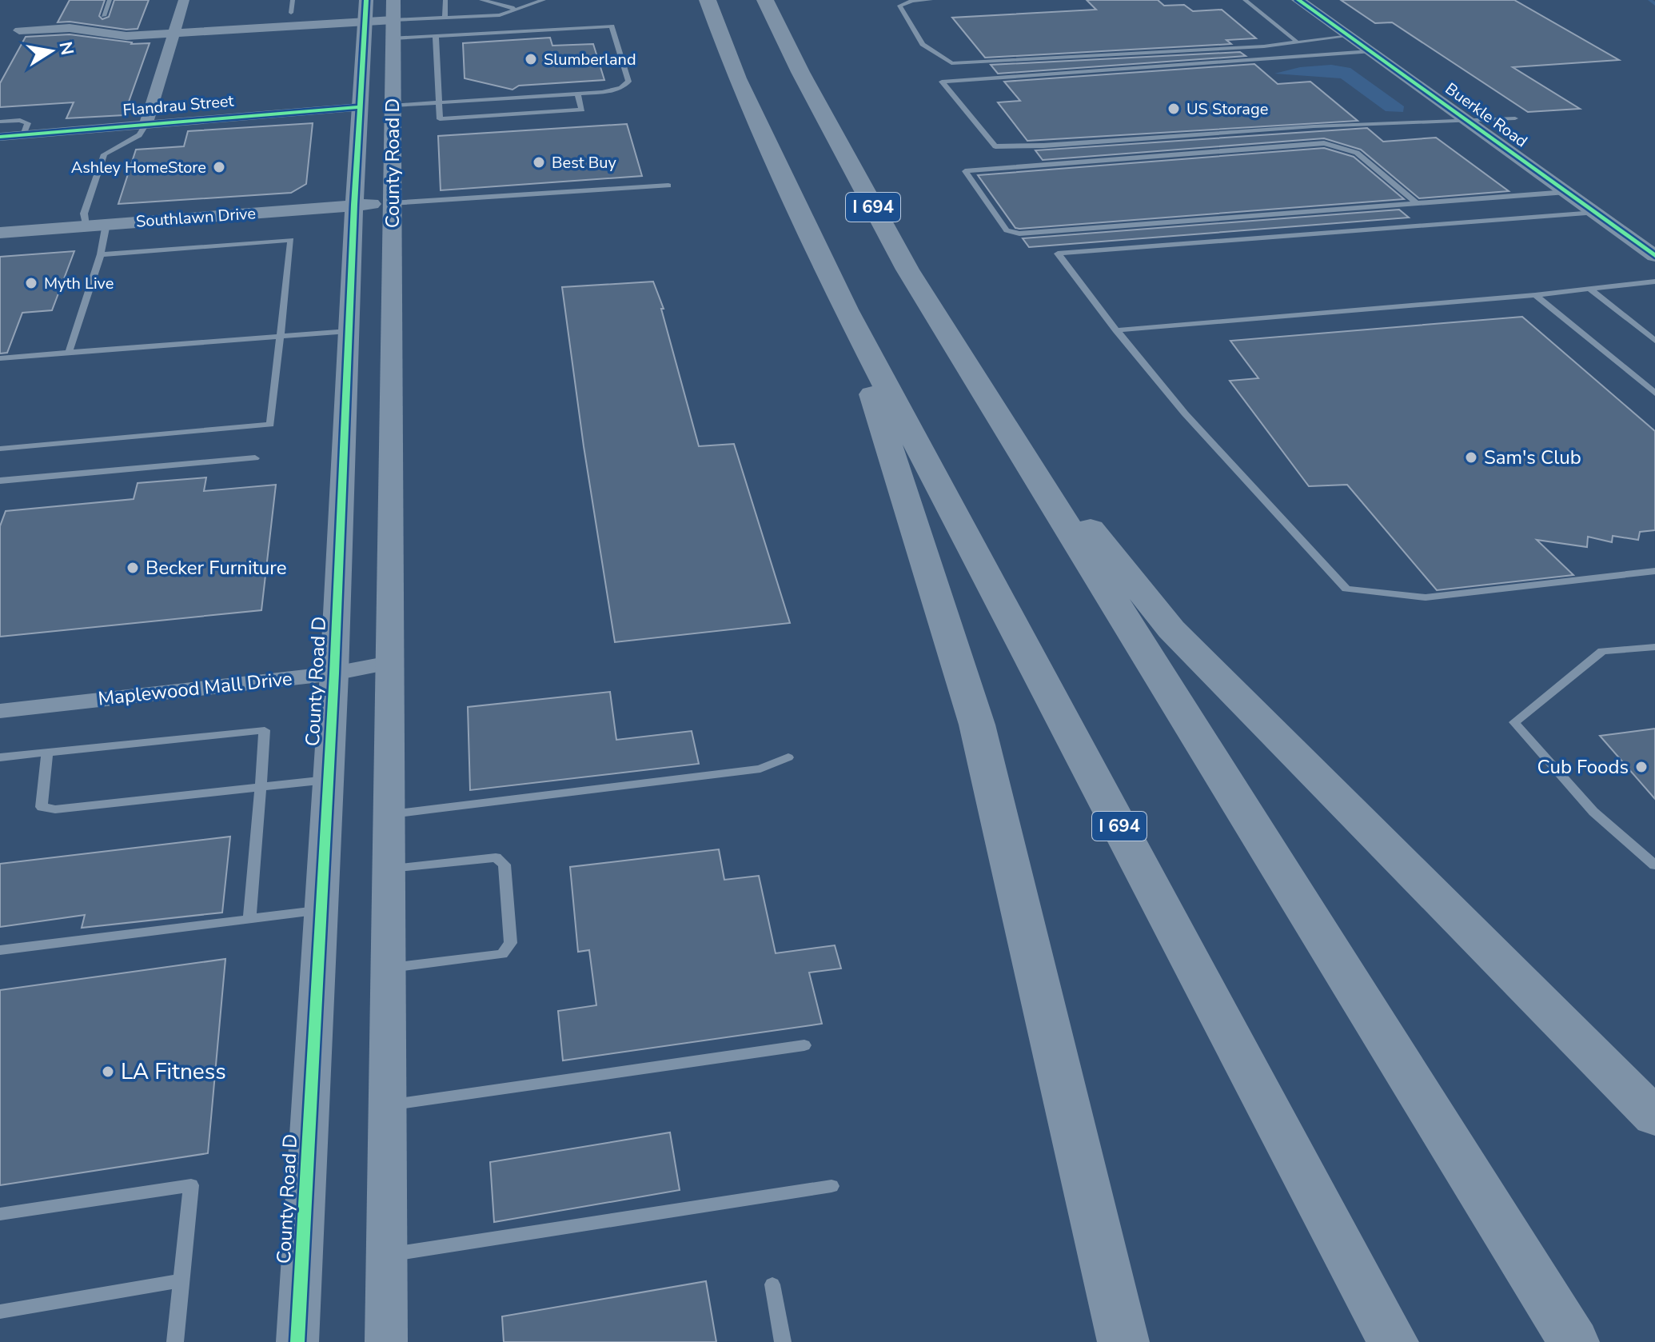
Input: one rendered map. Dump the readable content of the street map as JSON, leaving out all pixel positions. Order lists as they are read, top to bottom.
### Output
{
  "streets": {
    "highway": ["I 694"],
    "street": [
      "Flandrau Street",
      "Buerkle Road",
      "County Road D",
      "Southlawn Drive",
      "Maplewood Mall Drive"
    ]
  },
  "crossings": [
    ["Flandrau Street", "County Road D"],
    ["County Road D", "Southlawn Drive"],
    ["County Road D", "Maplewood Mall Drive"]
  ],
  "places": [
    "Slumberland",
    "US Storage",
    "Best Buy",
    "Ashley HomeStore",
    "Myth Live",
    "Sam's Club",
    "Becker Furniture",
    "Cub Foods",
    "LA Fitness"
  ],
  "north": "right"
}
